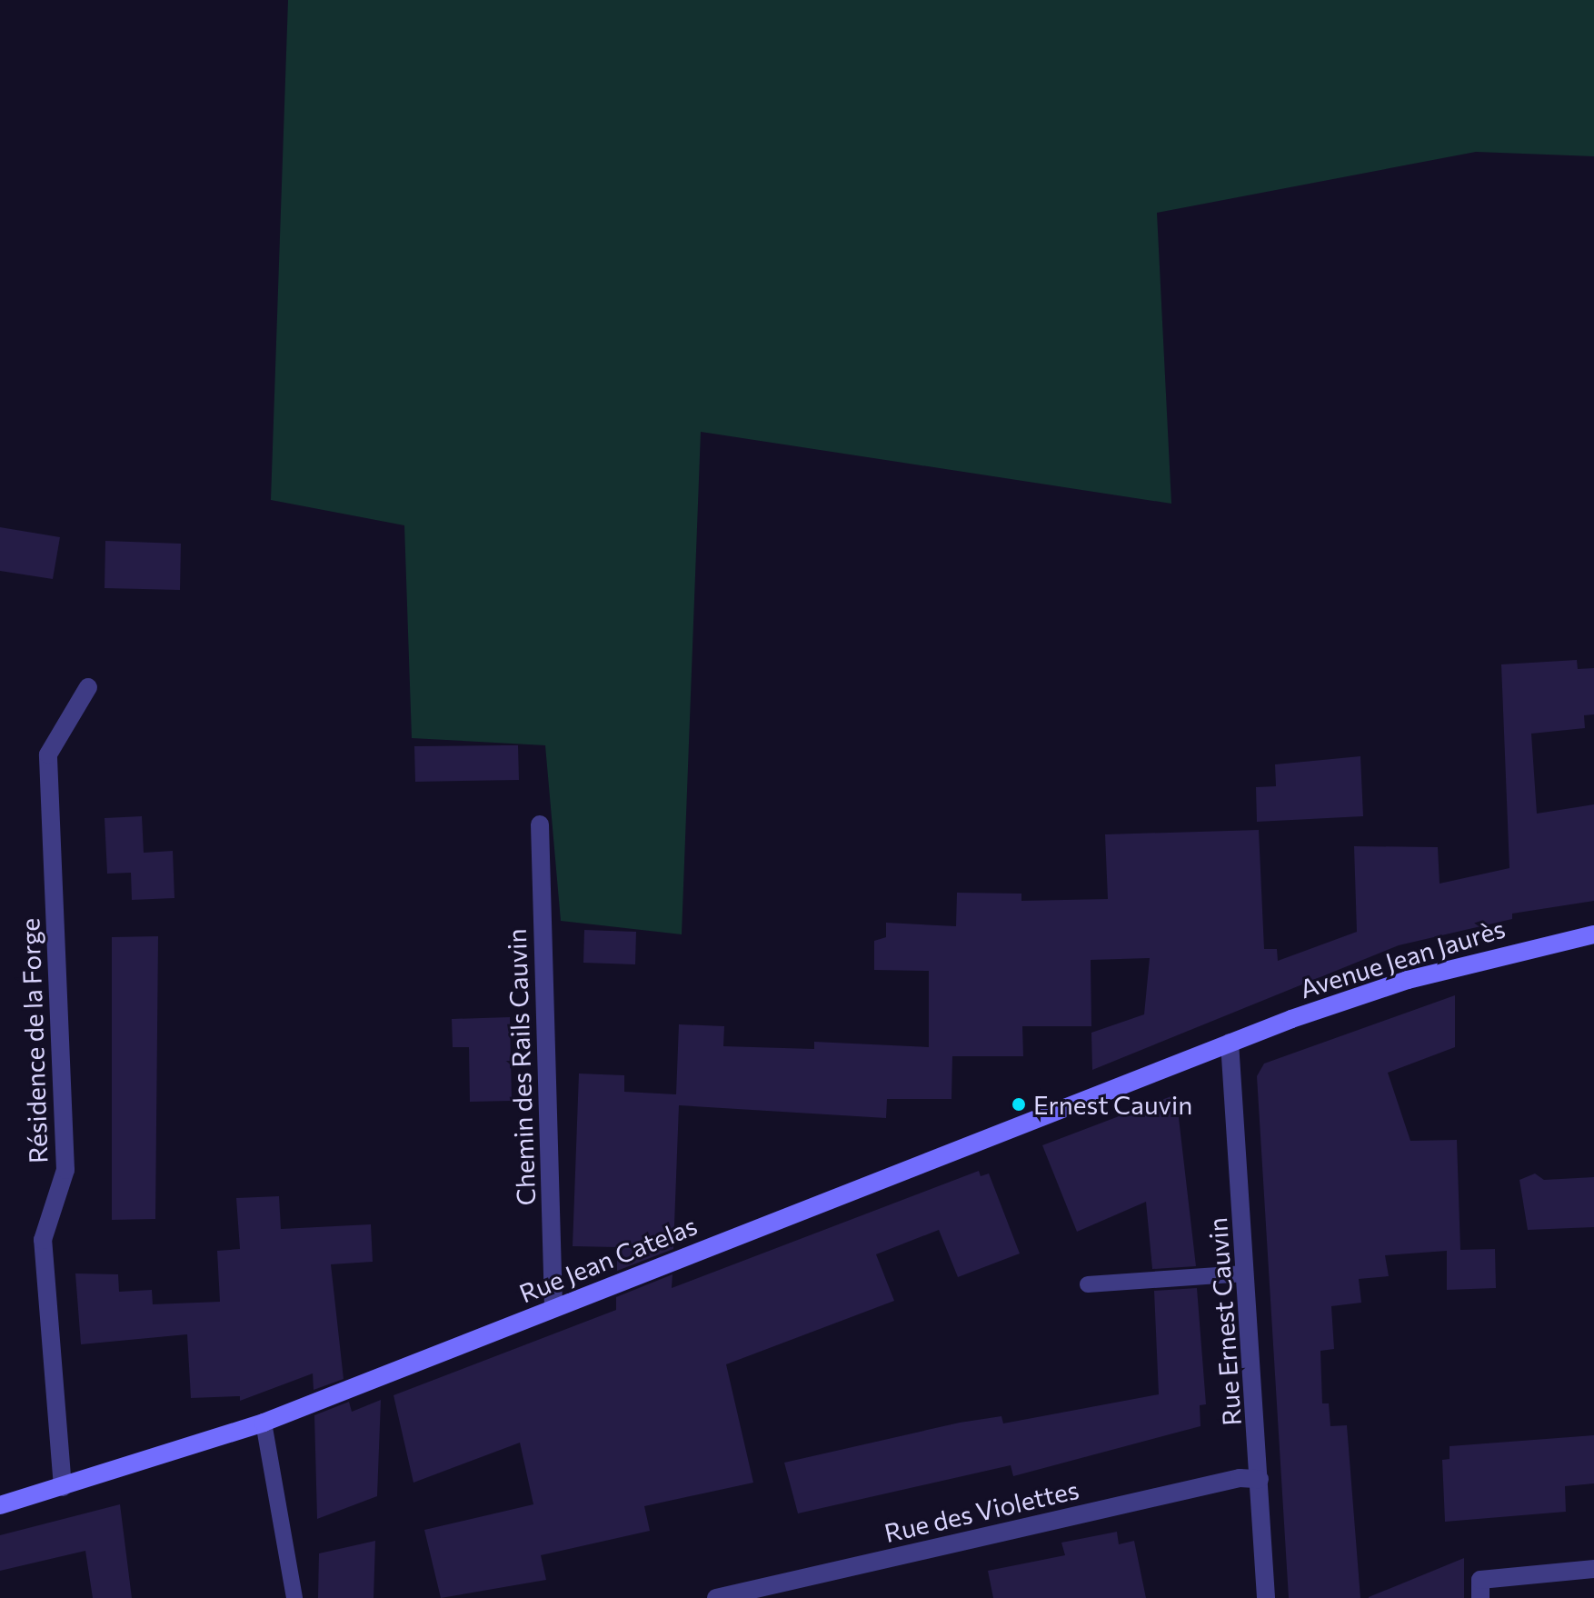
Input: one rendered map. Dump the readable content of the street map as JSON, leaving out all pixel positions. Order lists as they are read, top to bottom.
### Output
{
  "streets": {
    "street": [
      "Avenue Jean Jaurès",
      "Résidence de la Forge",
      "Chemin des Rails Cauvin",
      "Rue Jean Catelas",
      "Rue Ernest Cauvin",
      "Rue des Violettes"
    ]
  },
  "crossings": [
    ["Avenue Jean Jaurès", "Rue Jean Catelas"],
    ["Avenue Jean Jaurès", "Rue Ernest Cauvin"],
    ["Résidence de la Forge", "Rue Jean Catelas"],
    ["Chemin des Rails Cauvin", "Rue Jean Catelas"],
    ["Rue Jean Catelas", "Rue Ernest Cauvin"],
    ["Rue Ernest Cauvin", "Rue des Violettes"]
  ],
  "places": ["Ernest Cauvin"]
}
